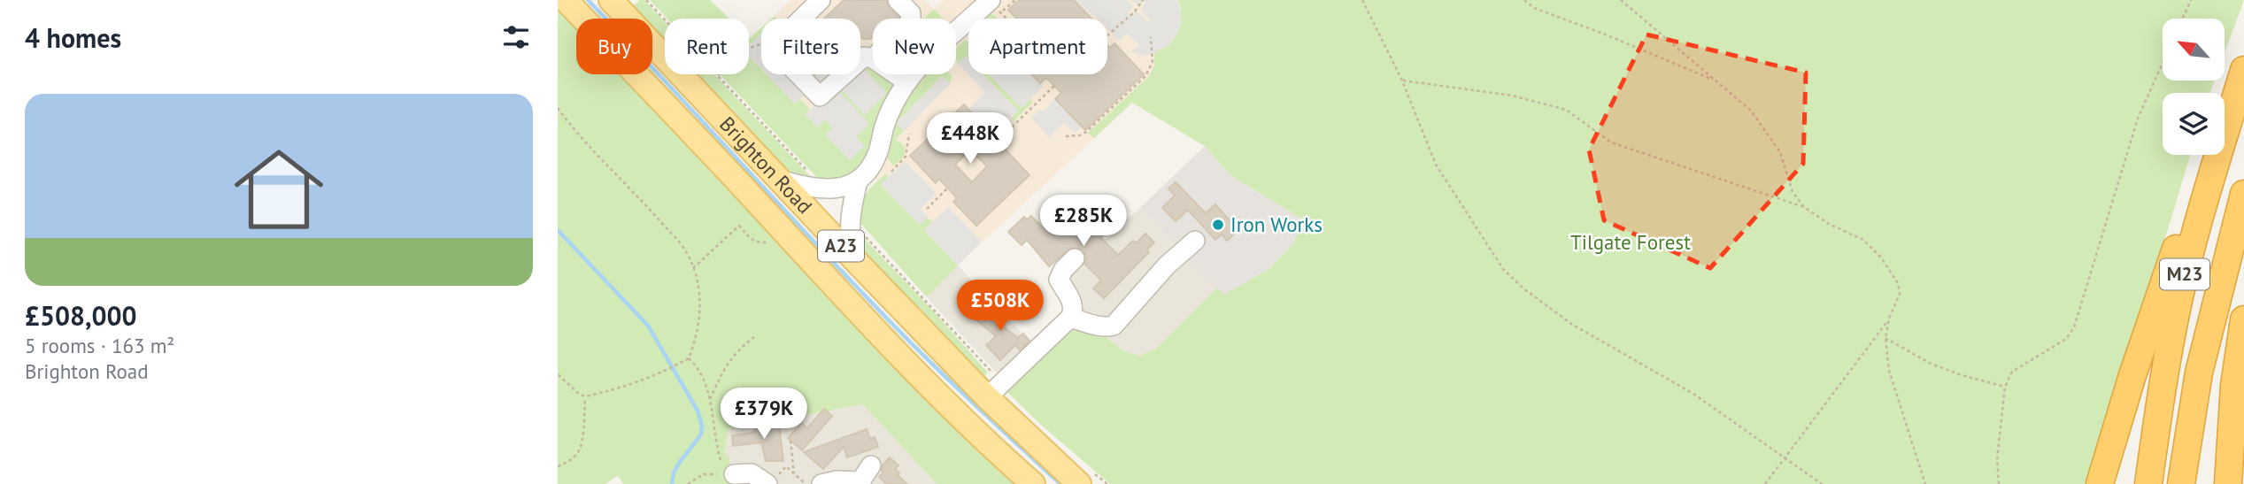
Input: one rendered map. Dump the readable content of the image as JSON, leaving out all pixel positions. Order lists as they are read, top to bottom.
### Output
{
  "streets": {
    "highway": ["M23"],
    "main road": ["Brighton Road", "A23"]
  },
  "parks": ["Tilgate Forest"],
  "places": ["Iron Works"],
  "north": "top left",
  "page": {
    "heading": "4 homes",
    "chip": [
      "Buy",
      "Rent",
      "Filters",
      "New",
      "Apartment"
    ],
    "list": [
      {
        "name": "£508,000",
        "note": "5 rooms · 163 m² · Brighton Road"
      }
    ],
    "price": [
      "£448K",
      "£285K",
      "£508K",
      "£379K"
    ]
  }
}
